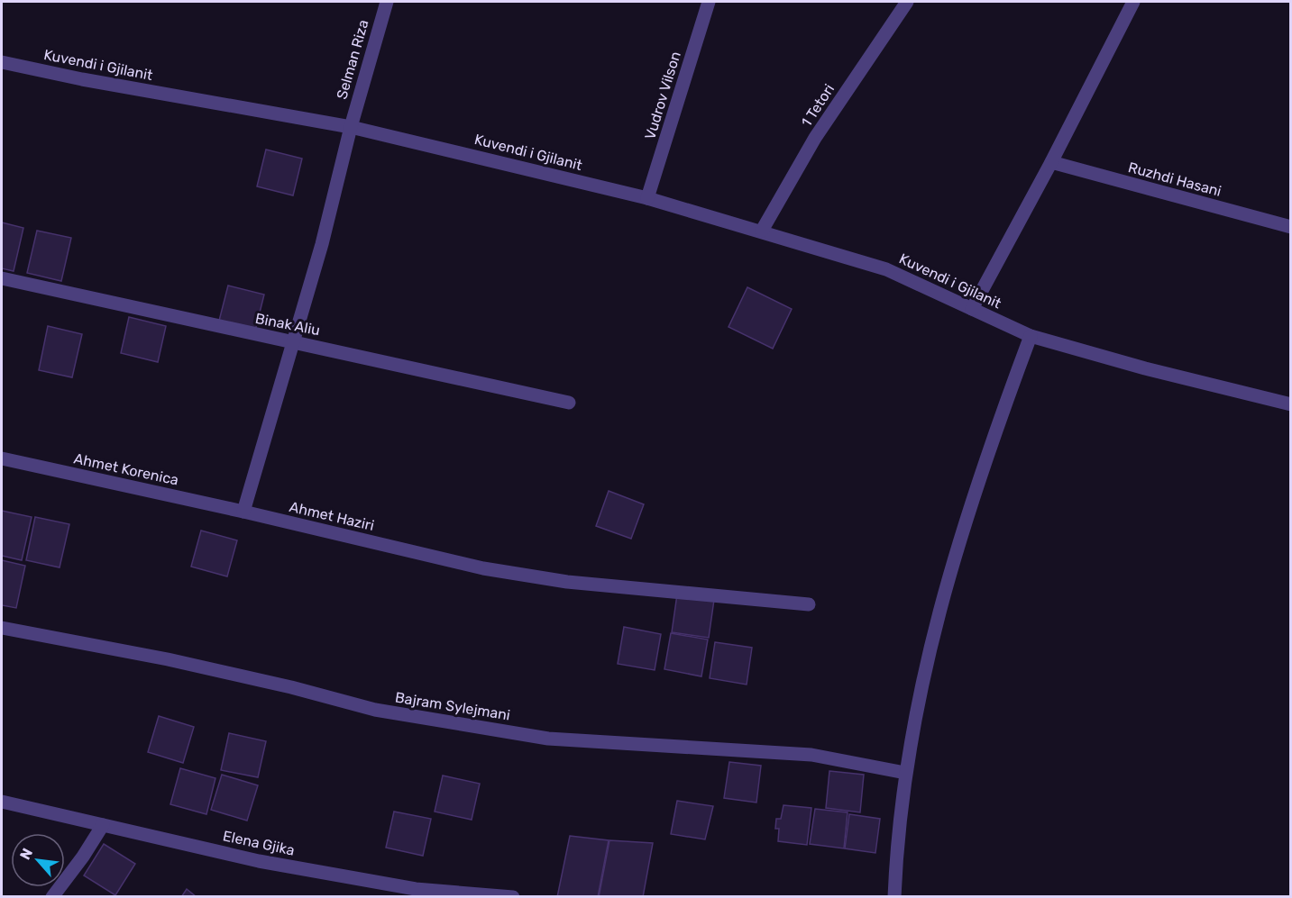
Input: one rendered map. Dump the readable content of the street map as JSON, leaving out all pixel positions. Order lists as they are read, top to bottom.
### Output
{
  "streets": {
    "street": [
      "Selman Riza",
      "Kuvendi i Gjilanit",
      "Vudrov Vilson",
      "1 Tetori",
      "Ruzhdi Hasani",
      "Binak Aliu",
      "Ahmet Korenica",
      "Ahmet Haziri",
      "Bajram Sylejmani",
      "Elena Gjika"
    ]
  },
  "crossings": [
    ["Selman Riza", "Kuvendi i Gjilanit"],
    ["Kuvendi i Gjilanit", "Vudrov Vilson"],
    ["Kuvendi i Gjilanit", "1 Tetori"],
    ["Ahmet Korenica", "Ahmet Haziri"]
  ],
  "north": "top left"
}
